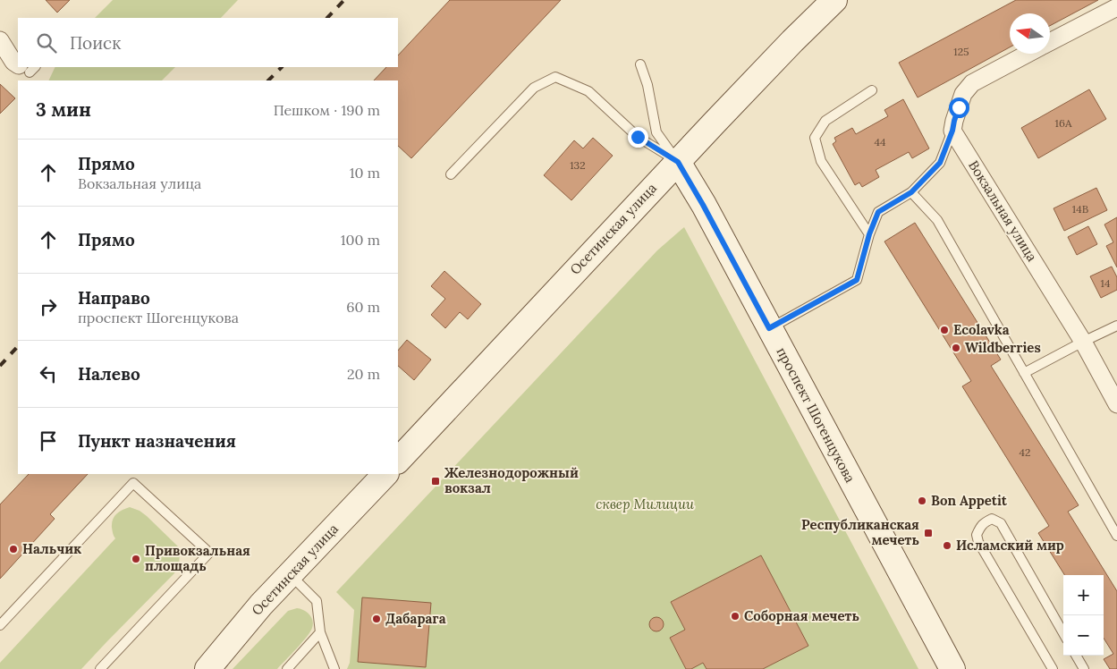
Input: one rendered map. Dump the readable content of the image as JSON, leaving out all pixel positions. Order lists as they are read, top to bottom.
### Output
{
  "streets": {
    "main road": ["Осетинская улица", "проспект Шогенцукова"],
    "street": ["Вокзальная улица"]
  },
  "crossings": [
    ["Осетинская улица", "проспект Шогенцукова"]
  ],
  "parks": ["сквер Милиции"],
  "places": {
    "other": [
      "Ecolavka",
      "Wildberries",
      "Bon Appetit",
      "Исламский мир",
      "Нальчик",
      "Привокзальная площадь",
      "Соборная мечеть",
      "Дабарага"
    ],
    "transit": ["Железнодорожный вокзал", "Республиканская мечеть"]
  },
  "house_numbers": [
    "125",
    "16А",
    "44",
    "132",
    "14В",
    "14",
    "42"
  ],
  "north": "left",
  "page": {
    "search": "Поиск",
    "heading": ["3 мин", "Пешком · 190 m"],
    "list": [
      ["Прямо", "Вокзальная улица", "10 m"],
      ["Прямо", "100 m"],
      ["Направо", "проспект Шогенцукова", "60 m"],
      ["Налево", "20 m"],
      "Пункт назначения"
    ],
    "map_buttons": ["+", "−"]
  }
}
